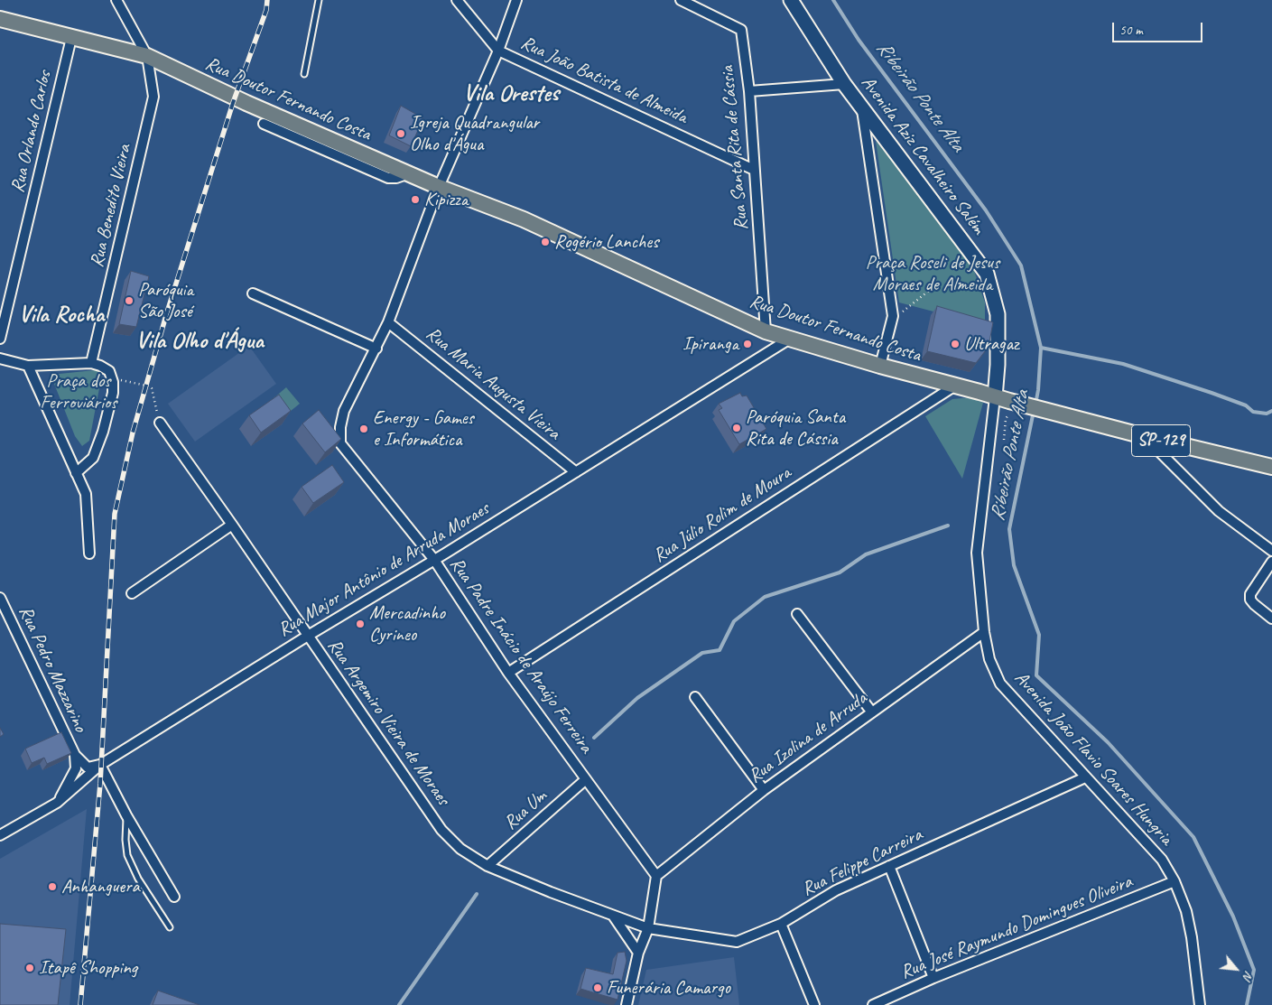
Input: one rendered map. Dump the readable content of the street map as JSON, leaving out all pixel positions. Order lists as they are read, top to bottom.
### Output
{
  "streets": {
    "main road": ["Rua Doutor Fernando Costa", "Avenida Aziz Cavalheiro Salém", "SP-129"],
    "street": [
      "Rua João Batista de Almeida",
      "Rua Orlando Carlos",
      "Rua Santa Rita de Cássia",
      "Rua Benedito Vieira",
      "Rua Maria Augusta Vieira",
      "Rua Júlio Rolim de Moura",
      "Rua Major Antônio de Arruda Moraes",
      "Rua Padre Inácio de Araújo Ferreira",
      "Rua Pedro Mazzarino",
      "Rua Argemiro Vieira de Moraes",
      "Rua Izolina de Arruda",
      "Avenida João Flavio Soares Hungria",
      "Rua Um",
      "Rua Felippe Carreira",
      "Rua José Raymundo Domingues Oliveira"
    ]
  },
  "crossings": [
    ["Rua João Batista de Almeida", "Rua Santa Rita de Cássia"],
    ["Rua João Batista de Almeida", "Rua Padre Inácio de Araújo Ferreira"],
    ["Rua Doutor Fernando Costa", "Rua Orlando Carlos"],
    ["Rua Doutor Fernando Costa", "Rua Santa Rita de Cássia"],
    ["Rua Doutor Fernando Costa", "Avenida Aziz Cavalheiro Salém"],
    ["Rua Doutor Fernando Costa", "Rua Benedito Vieira"],
    ["Rua Doutor Fernando Costa", "SP-129"],
    ["Rua Doutor Fernando Costa", "Rua Júlio Rolim de Moura"],
    ["Rua Doutor Fernando Costa", "Rua Major Antônio de Arruda Moraes"],
    ["Rua Doutor Fernando Costa", "Rua Padre Inácio de Araújo Ferreira"],
    ["Rua Doutor Fernando Costa", "Avenida João Flavio Soares Hungria"],
    ["Avenida Aziz Cavalheiro Salém", "Avenida João Flavio Soares Hungria"],
    ["Rua Maria Augusta Vieira", "Rua Major Antônio de Arruda Moraes"],
    ["Rua Maria Augusta Vieira", "Rua Padre Inácio de Araújo Ferreira"],
    ["Rua Júlio Rolim de Moura", "Rua Padre Inácio de Araújo Ferreira"],
    ["Rua Major Antônio de Arruda Moraes", "Rua Padre Inácio de Araújo Ferreira"],
    ["Rua Major Antônio de Arruda Moraes", "Rua Pedro Mazzarino"],
    ["Rua Major Antônio de Arruda Moraes", "Rua Argemiro Vieira de Moraes"],
    ["Rua Padre Inácio de Araújo Ferreira", "Rua Izolina de Arruda"],
    ["Rua Padre Inácio de Araújo Ferreira", "Rua Um"],
    ["Rua Argemiro Vieira de Moraes", "Rua Um"],
    ["Rua Argemiro Vieira de Moraes", "Rua Felippe Carreira"],
    ["Rua Izolina de Arruda", "Avenida João Flavio Soares Hungria"],
    ["Avenida João Flavio Soares Hungria", "Rua Felippe Carreira"],
    ["Avenida João Flavio Soares Hungria", "Rua José Raymundo Domingues Oliveira"]
  ],
  "districts": ["Vila Orestes", "Vila Rocha", "Vila Olho d'Água"],
  "water": ["Ribeirão Ponte Alta"],
  "parks": ["Praça Roseli de Jesus Moraes de Almeida", "Praça dos Ferroviários"],
  "places": [
    "Igreja Quadrangular Olho d'Água",
    "Kipizza",
    "Rogério Lanches",
    "Paróquia São José",
    "Ipiranga",
    "Ultragaz",
    "Paróquia Santa Rita de Cássia",
    "Energy - Games e Informática",
    "Mercadinho Cyrineo",
    "Anhanguera",
    "Itapê Shopping",
    "Funerária Camargo"
  ],
  "scale_bar": "50 m",
  "north": "bottom right"
}
